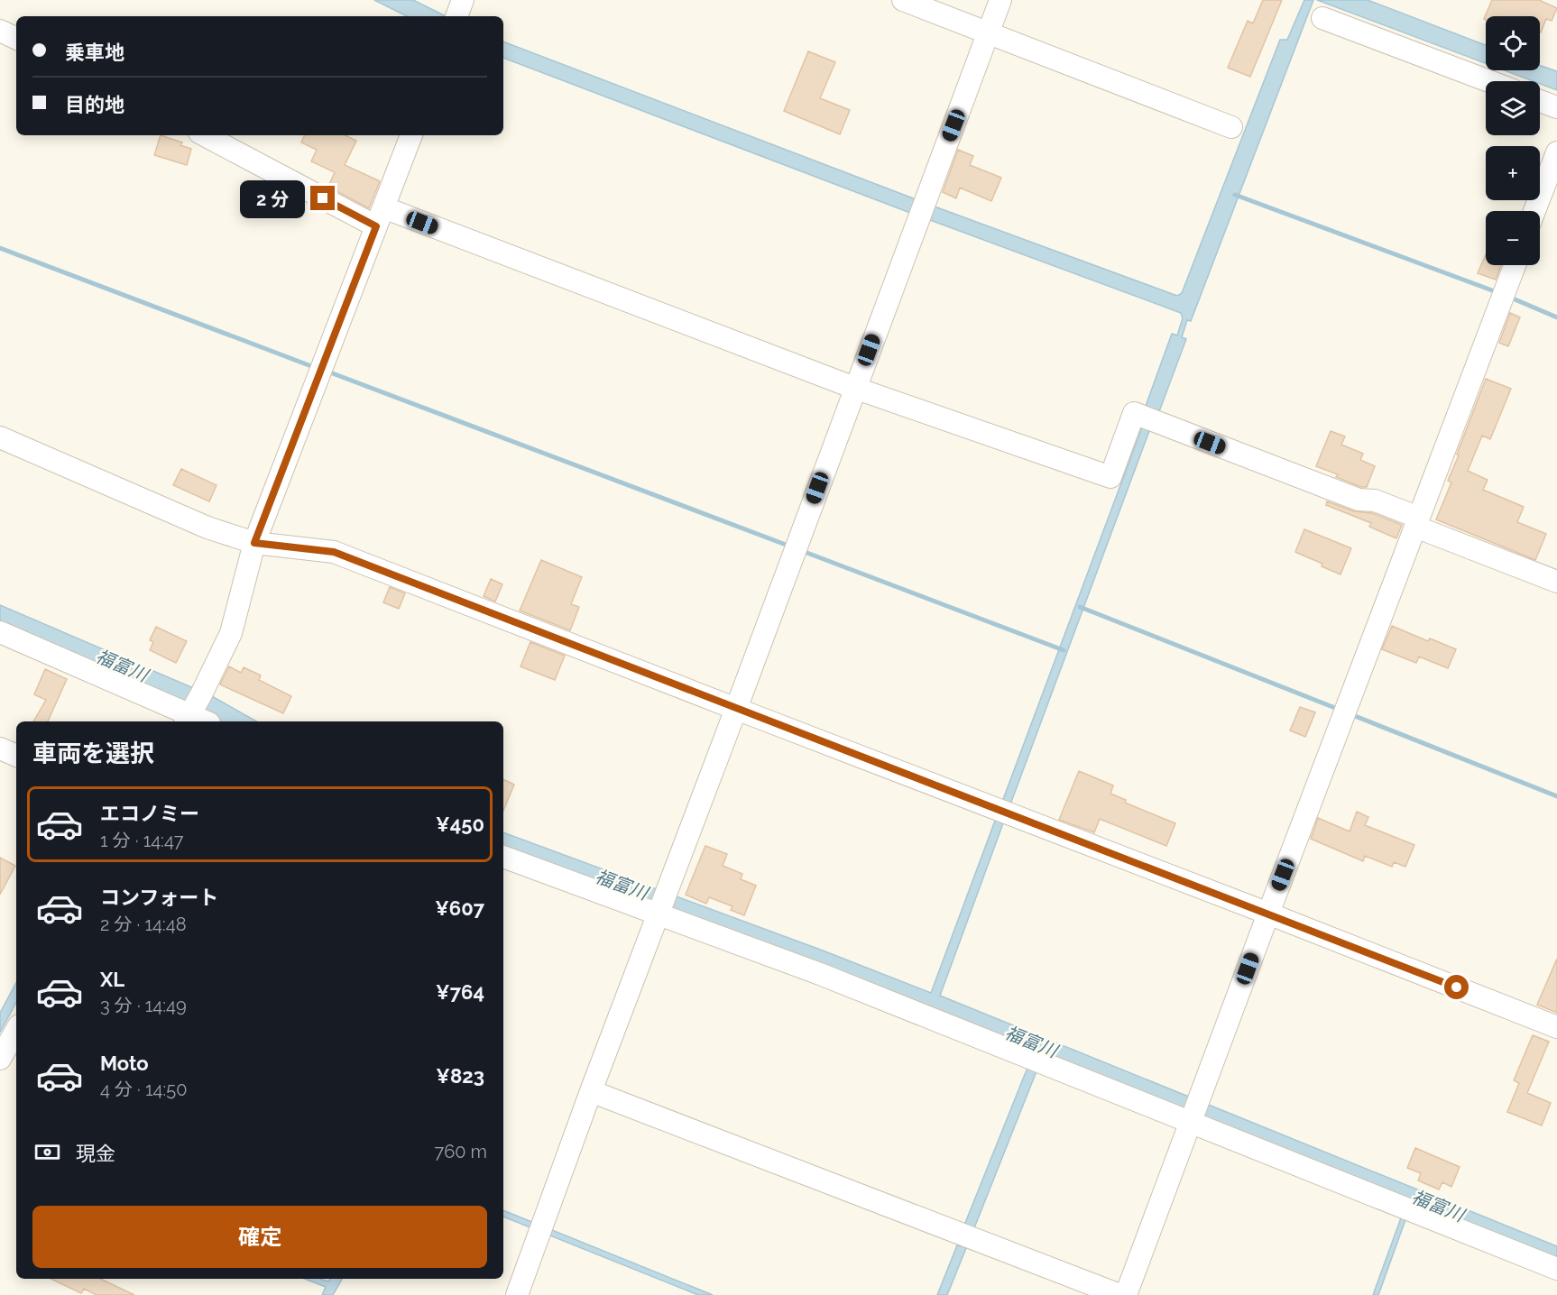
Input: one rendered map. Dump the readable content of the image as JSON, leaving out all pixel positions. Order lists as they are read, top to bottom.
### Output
{
  "water": ["福富川"],
  "page": {
    "map_buttons": ["+", "−"],
    "banner": ["乗車地", "目的地"],
    "bubble": "2 分",
    "heading": "車両を選択",
    "list": [
      {
        "name": "エコノミー",
        "note": "1 分 · 14:47",
        "value": "¥450"
      },
      {
        "name": "コンフォート",
        "note": "2 分 · 14:48",
        "value": "¥607"
      },
      {
        "name": "XL",
        "note": "3 分 · 14:49",
        "value": "¥764"
      },
      {
        "name": "Moto",
        "note": "4 分 · 14:50",
        "value": "¥823"
      }
    ],
    "pay": ["現金", "760 m"],
    "buttons": "確定"
  }
}
